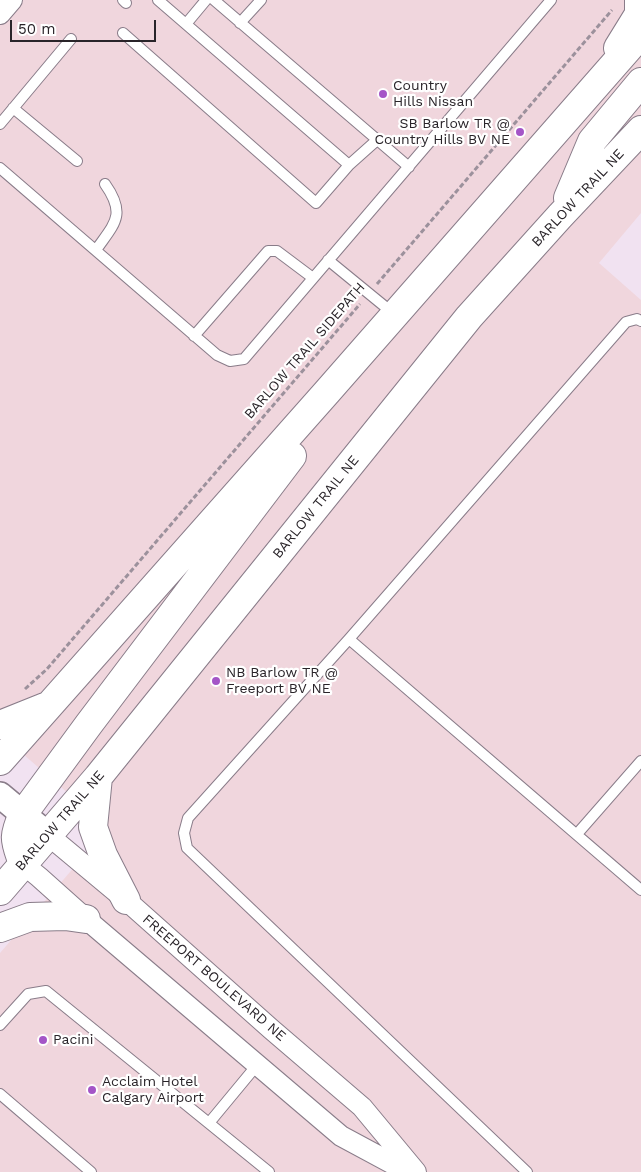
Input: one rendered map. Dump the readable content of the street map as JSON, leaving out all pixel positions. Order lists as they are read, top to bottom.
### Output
{
  "streets": {
    "main road": ["BARLOW TRAIL NE"],
    "street": ["FREEPORT BOULEVARD NE"],
    "path": ["BARLOW TRAIL SIDEPATH"]
  },
  "crossings": [
    ["BARLOW TRAIL NE", "FREEPORT BOULEVARD NE"]
  ],
  "places": [
    "Country Hills Nissan",
    "SB Barlow TR @ Country Hills BV NE",
    "NB Barlow TR @ Freeport BV NE",
    "Pacini",
    "Acclaim Hotel Calgary Airport"
  ],
  "scale_bar": "50 m"
}
